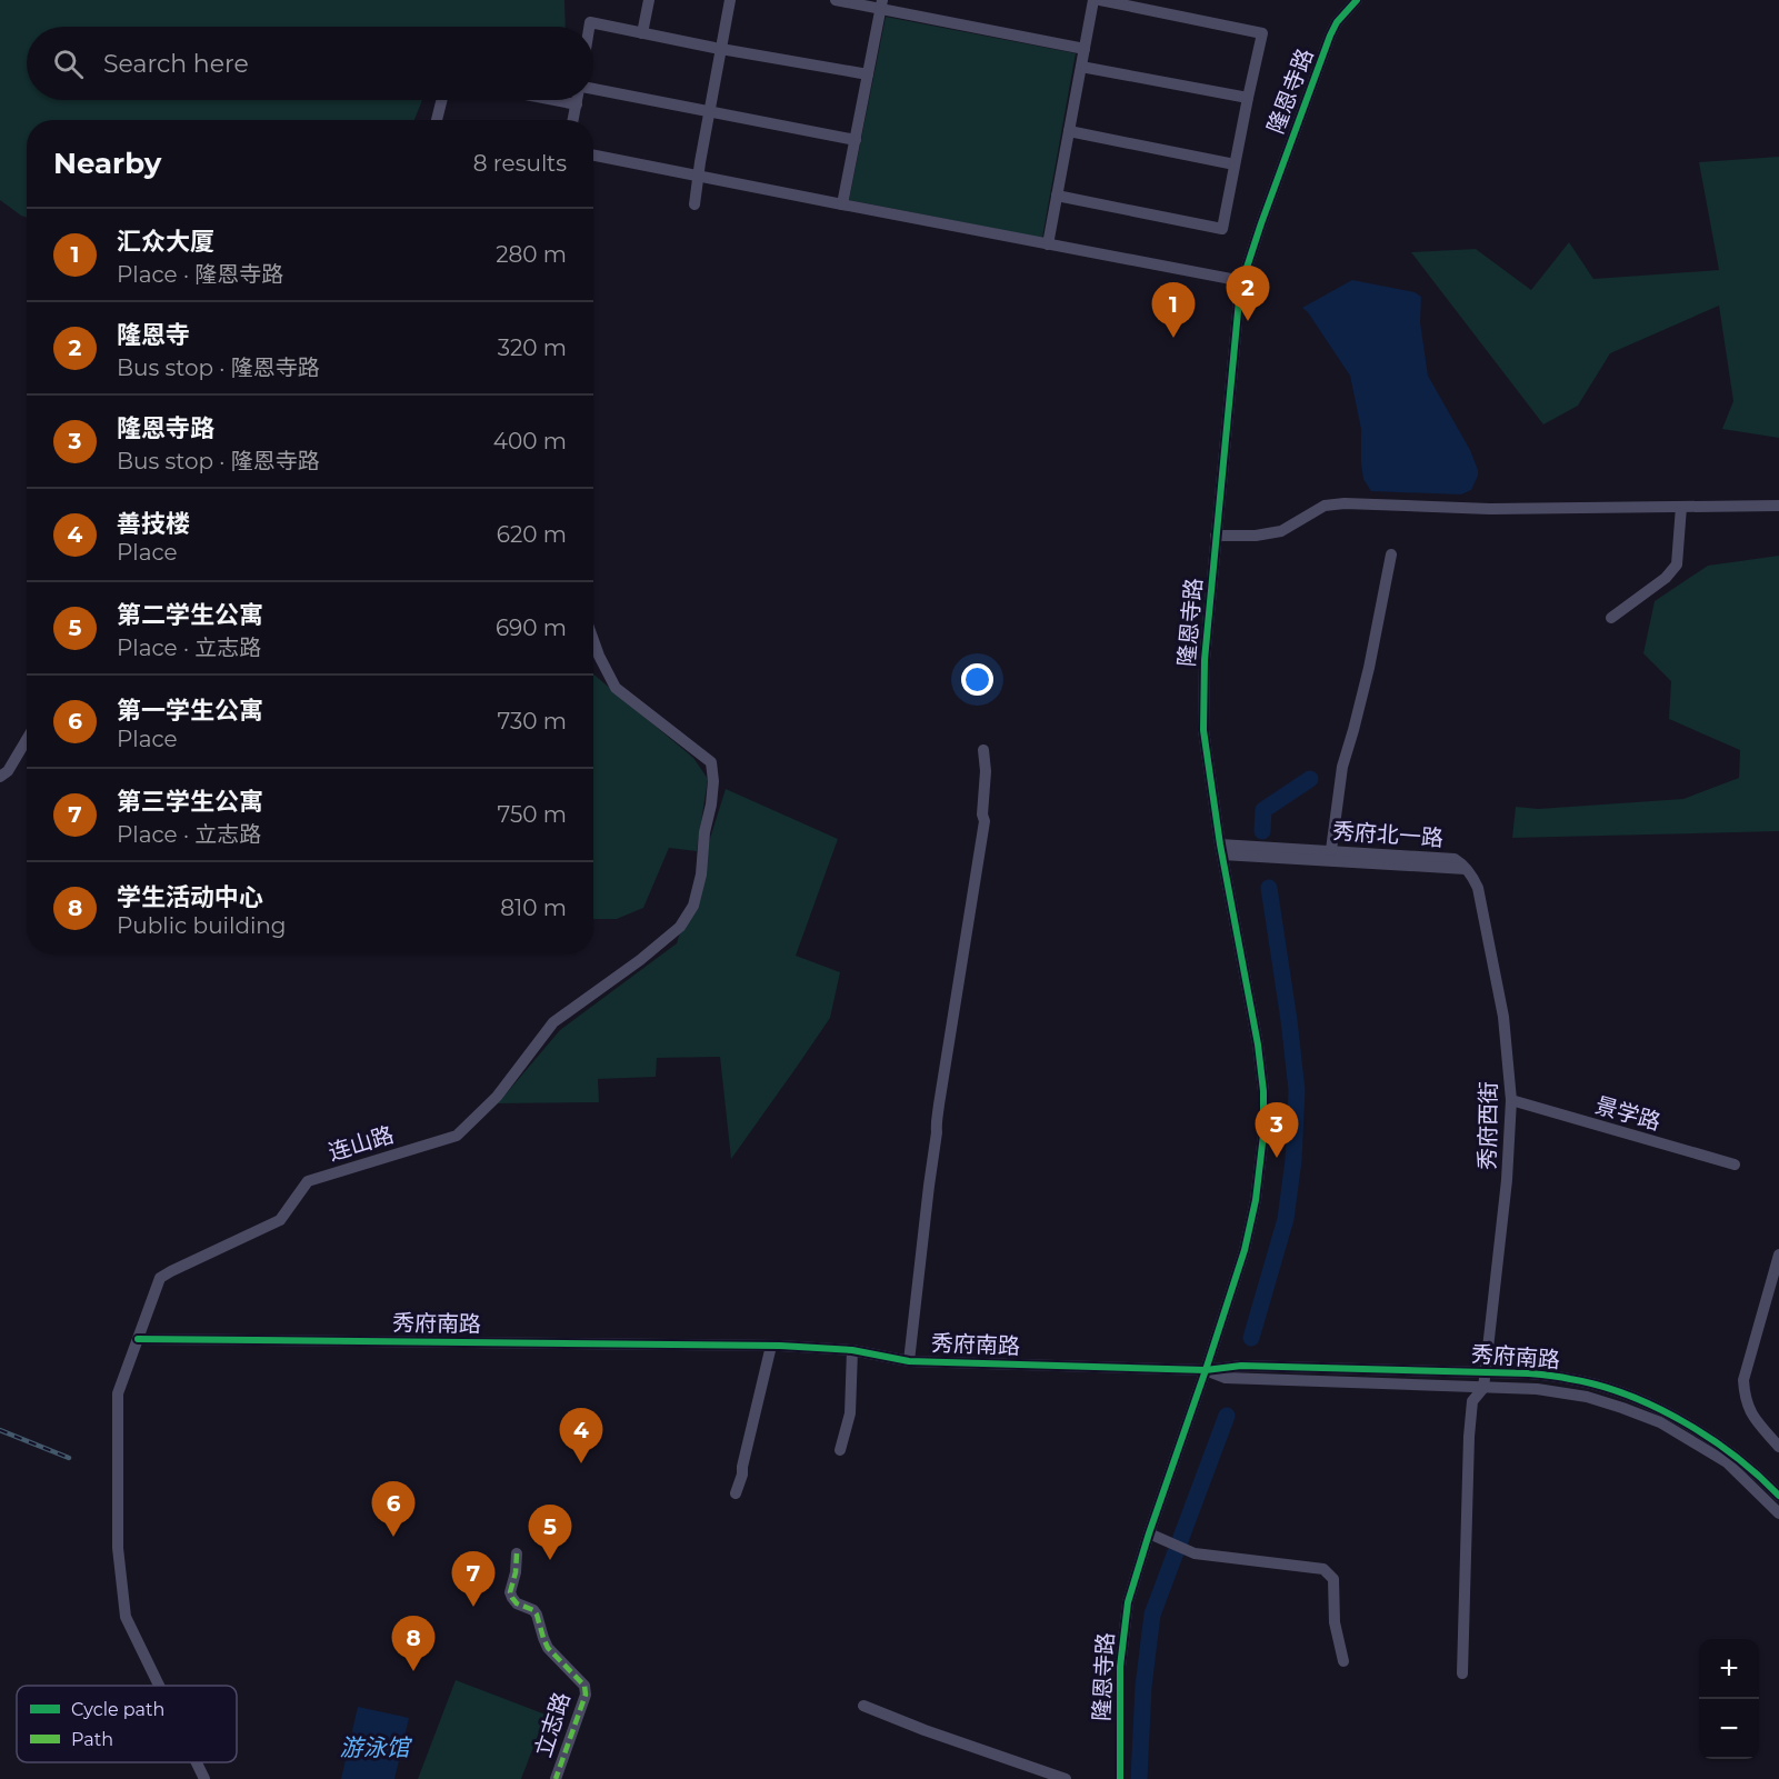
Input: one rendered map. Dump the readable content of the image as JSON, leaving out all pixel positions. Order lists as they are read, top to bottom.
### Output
{
  "streets": {
    "street": [
      "隆恩寺路",
      "秀府北一路",
      "景学路",
      "秀府西街",
      "连山路",
      "秀府南路",
      "立志路"
    ]
  },
  "crossings": [
    ["隆恩寺路", "秀府北一路"],
    ["隆恩寺路", "秀府南路"],
    ["秀府北一路", "秀府西街"],
    ["景学路", "秀府西街"],
    ["秀府西街", "秀府南路"],
    ["连山路", "秀府南路"]
  ],
  "water": ["游泳馆"],
  "legend": ["Cycle path", "Path"],
  "page": {
    "search": "Search here",
    "heading": ["Nearby", "8 results"],
    "list": [
      {
        "mark": "1",
        "name": "汇众大厦",
        "note": "Place · 隆恩寺路",
        "value": "280 m"
      },
      {
        "mark": "2",
        "name": "隆恩寺",
        "note": "Bus stop · 隆恩寺路",
        "value": "320 m"
      },
      {
        "mark": "3",
        "name": "隆恩寺路",
        "note": "Bus stop · 隆恩寺路",
        "value": "400 m"
      },
      {
        "mark": "4",
        "name": "善技楼",
        "note": "Place",
        "value": "620 m"
      },
      {
        "mark": "5",
        "name": "第二学生公寓",
        "note": "Place · 立志路",
        "value": "690 m"
      },
      {
        "mark": "6",
        "name": "第一学生公寓",
        "note": "Place",
        "value": "730 m"
      },
      {
        "mark": "7",
        "name": "第三学生公寓",
        "note": "Place · 立志路",
        "value": "750 m"
      },
      {
        "mark": "8",
        "name": "学生活动中心",
        "note": "Public building",
        "value": "810 m"
      }
    ],
    "pins": [
      "2",
      "1",
      "3",
      "4",
      "6",
      "5",
      "7",
      "8"
    ],
    "map_buttons": ["+", "−"]
  }
}
